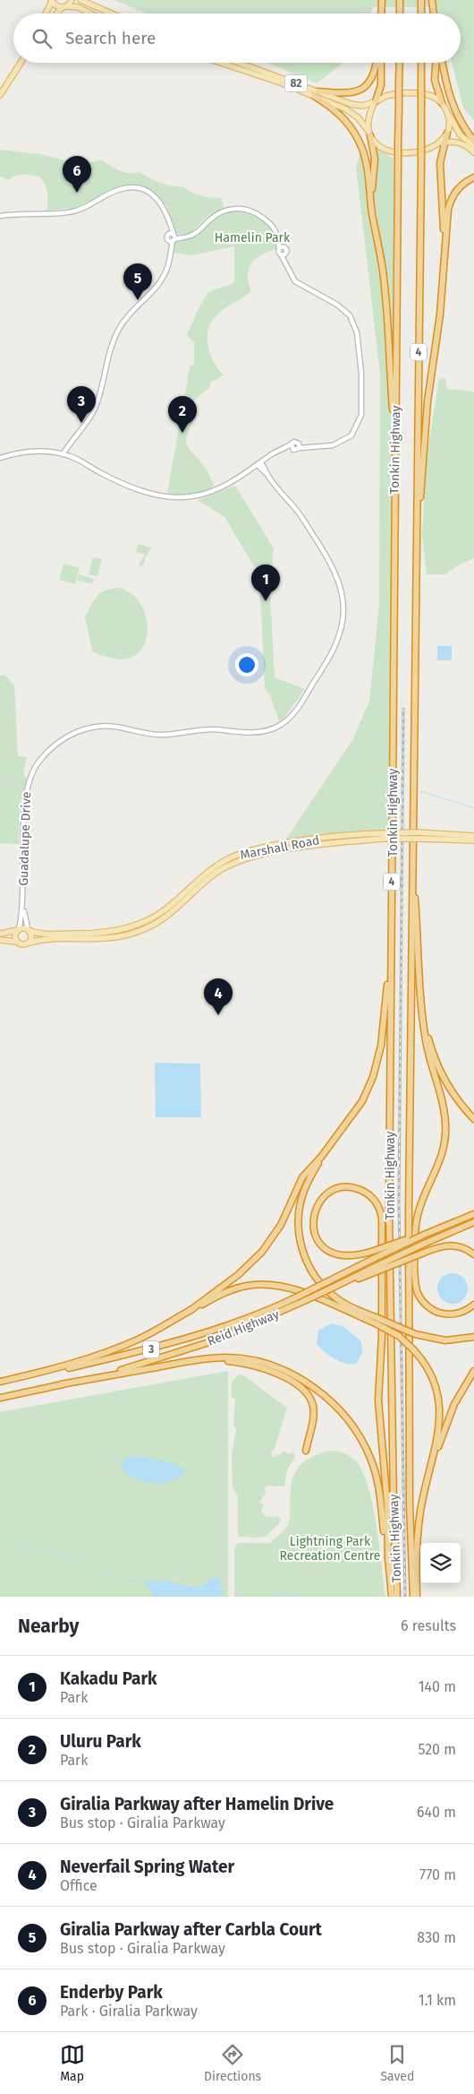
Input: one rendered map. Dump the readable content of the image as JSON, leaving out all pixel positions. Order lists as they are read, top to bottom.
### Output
{
  "streets": {
    "highway": [
      "4",
      "Tonkin Highway",
      "Reid Highway",
      "3"
    ],
    "main road": ["82", "Marshall Road"],
    "street": ["Guadalupe Drive"]
  },
  "crossings": [
    ["Guadalupe Drive", "Marshall Road"],
    ["Reid Highway", "3"]
  ],
  "parks": ["Hamelin Park", "Lightning Park Recreation Centre"],
  "page": {
    "search": "Search here",
    "pins": [
      "6",
      "5",
      "3",
      "2",
      "1",
      "4"
    ],
    "heading": ["Nearby", "6 results"],
    "list": [
      {
        "mark": "1",
        "name": "Kakadu Park",
        "note": "Park",
        "value": "140 m"
      },
      {
        "mark": "2",
        "name": "Uluru Park",
        "note": "Park",
        "value": "520 m"
      },
      {
        "mark": "3",
        "name": "Giralia Parkway after Hamelin Drive",
        "note": "Bus stop · Giralia Parkway",
        "value": "640 m"
      },
      {
        "mark": "4",
        "name": "Neverfail Spring Water",
        "note": "Office",
        "value": "770 m"
      },
      {
        "mark": "5",
        "name": "Giralia Parkway after Carbla Court",
        "note": "Bus stop · Giralia Parkway",
        "value": "830 m"
      },
      {
        "mark": "6",
        "name": "Enderby Park",
        "note": "Park · Giralia Parkway",
        "value": "1.1 km"
      }
    ],
    "nav": ["Map", "Directions", "Saved"]
  }
}
